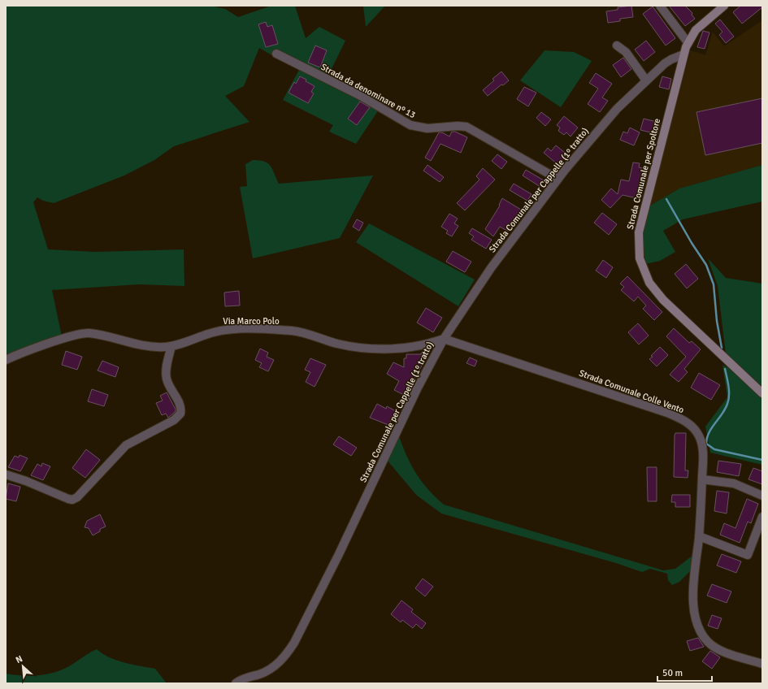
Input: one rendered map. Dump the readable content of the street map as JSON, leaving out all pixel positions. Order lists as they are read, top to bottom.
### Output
{
  "streets": {
    "street": [
      "Strada da denominare nº 13",
      "Strada Comunale per Spoltore",
      "Strada Comunale per Cappelle (1º tratto)",
      "Via Marco Polo",
      "Strada Comunale Colle Vento"
    ]
  },
  "crossings": [
    ["Strada da denominare nº 13", "Strada Comunale per Cappelle (1º tratto)"],
    ["Strada Comunale per Spoltore", "Strada Comunale per Cappelle (1º tratto)"],
    ["Strada Comunale per Cappelle (1º tratto)", "Via Marco Polo"],
    ["Strada Comunale per Cappelle (1º tratto)", "Strada Comunale Colle Vento"],
    ["Via Marco Polo", "Strada Comunale Colle Vento"]
  ],
  "scale_bar": "50 m",
  "north": "top left"
}
